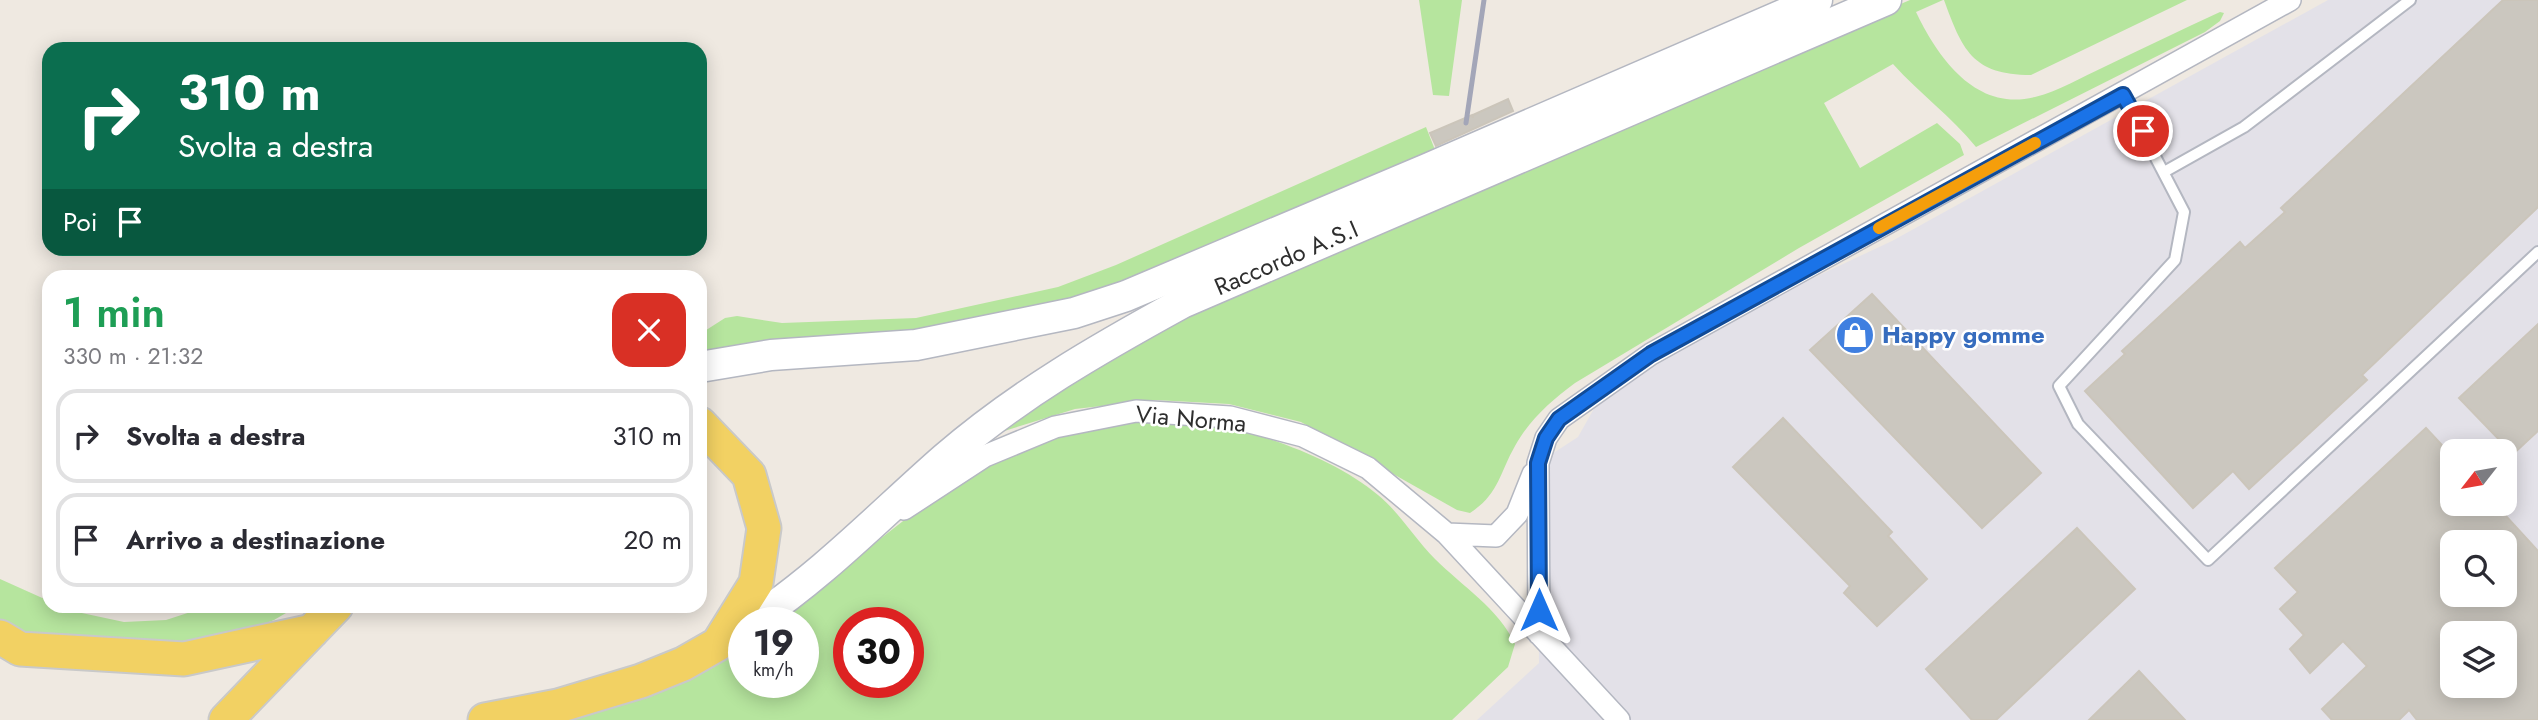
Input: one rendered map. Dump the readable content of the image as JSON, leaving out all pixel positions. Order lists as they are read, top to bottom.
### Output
{
  "streets": {
    "street": ["Raccordo A.S.I", "Via Norma"]
  },
  "crossings": [
    ["Raccordo A.S.I", "Via Norma"]
  ],
  "places": {
    "shop": ["Happy gomme"]
  },
  "north": "bottom left",
  "page": {
    "turn": ["310 m", "Svolta a destra"],
    "then": "Poi",
    "heading": ["1 min", "330 m · 21:32"],
    "list": [
      {
        "name": "Svolta a destra",
        "value": "310 m"
      },
      {
        "name": "Arrivo a destinazione",
        "value": "20 m"
      }
    ],
    "speed": "19 km/h",
    "limit": "30"
  }
}
